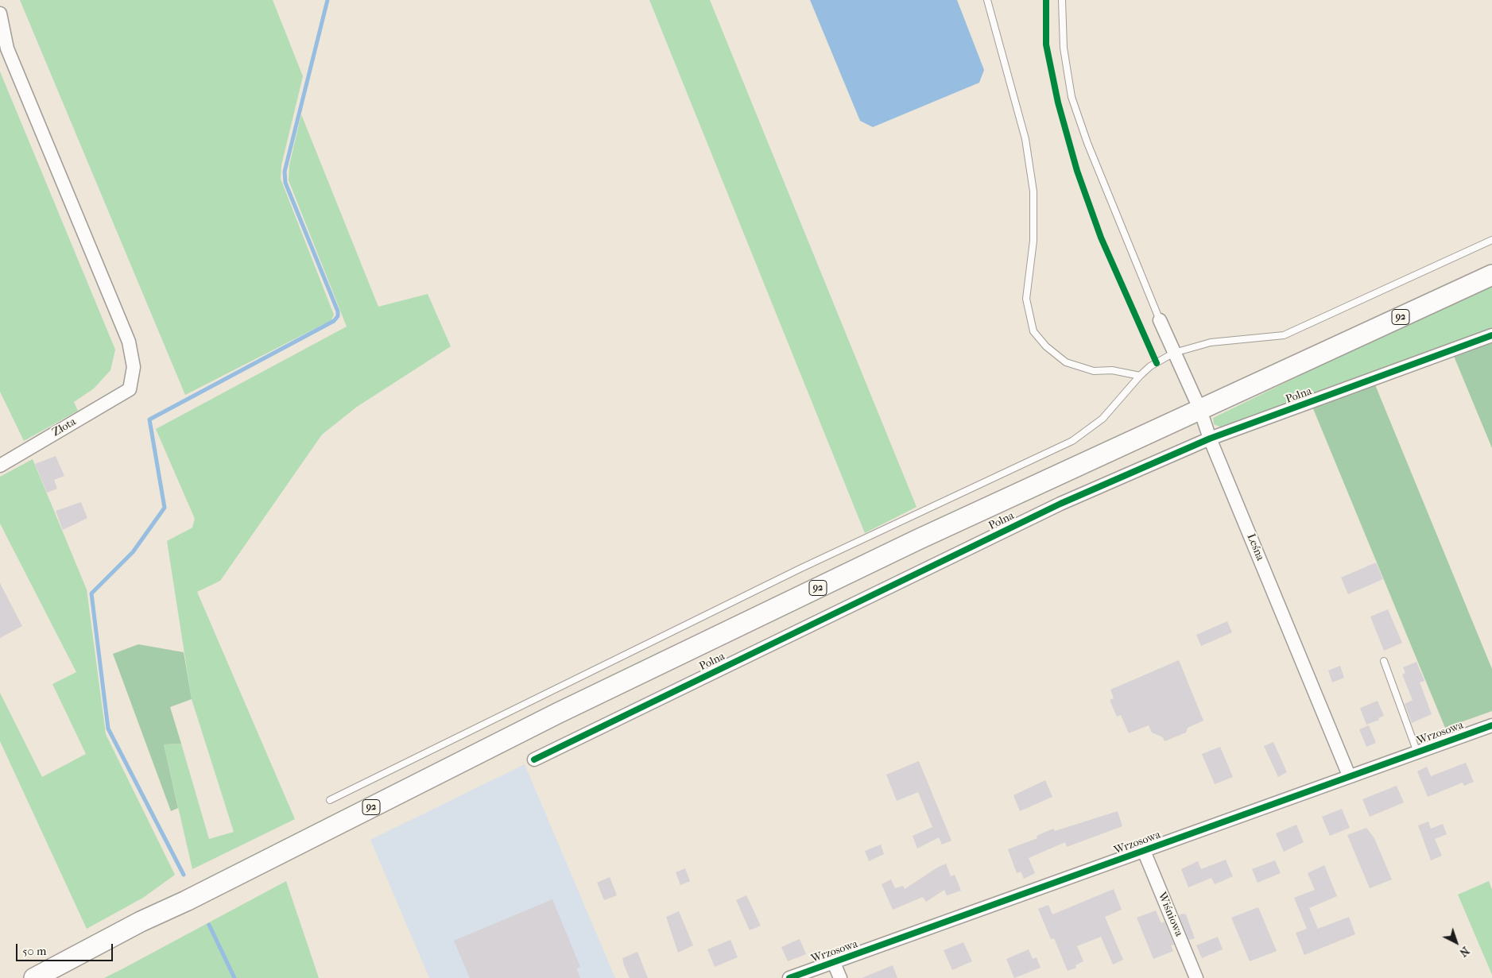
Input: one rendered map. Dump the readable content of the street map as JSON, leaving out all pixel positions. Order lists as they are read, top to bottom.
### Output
{
  "streets": {
    "main road": ["92"],
    "street": [
      "Polna",
      "Złota",
      "Leśna",
      "Wrzosowa",
      "Wiśniowa"
    ]
  },
  "crossings": [
    ["92", "Leśna"],
    ["Polna", "Leśna"],
    ["Leśna", "Wrzosowa"],
    ["Wrzosowa", "Wiśniowa"]
  ],
  "scale_bar": "50 m",
  "north": "bottom right"
}
